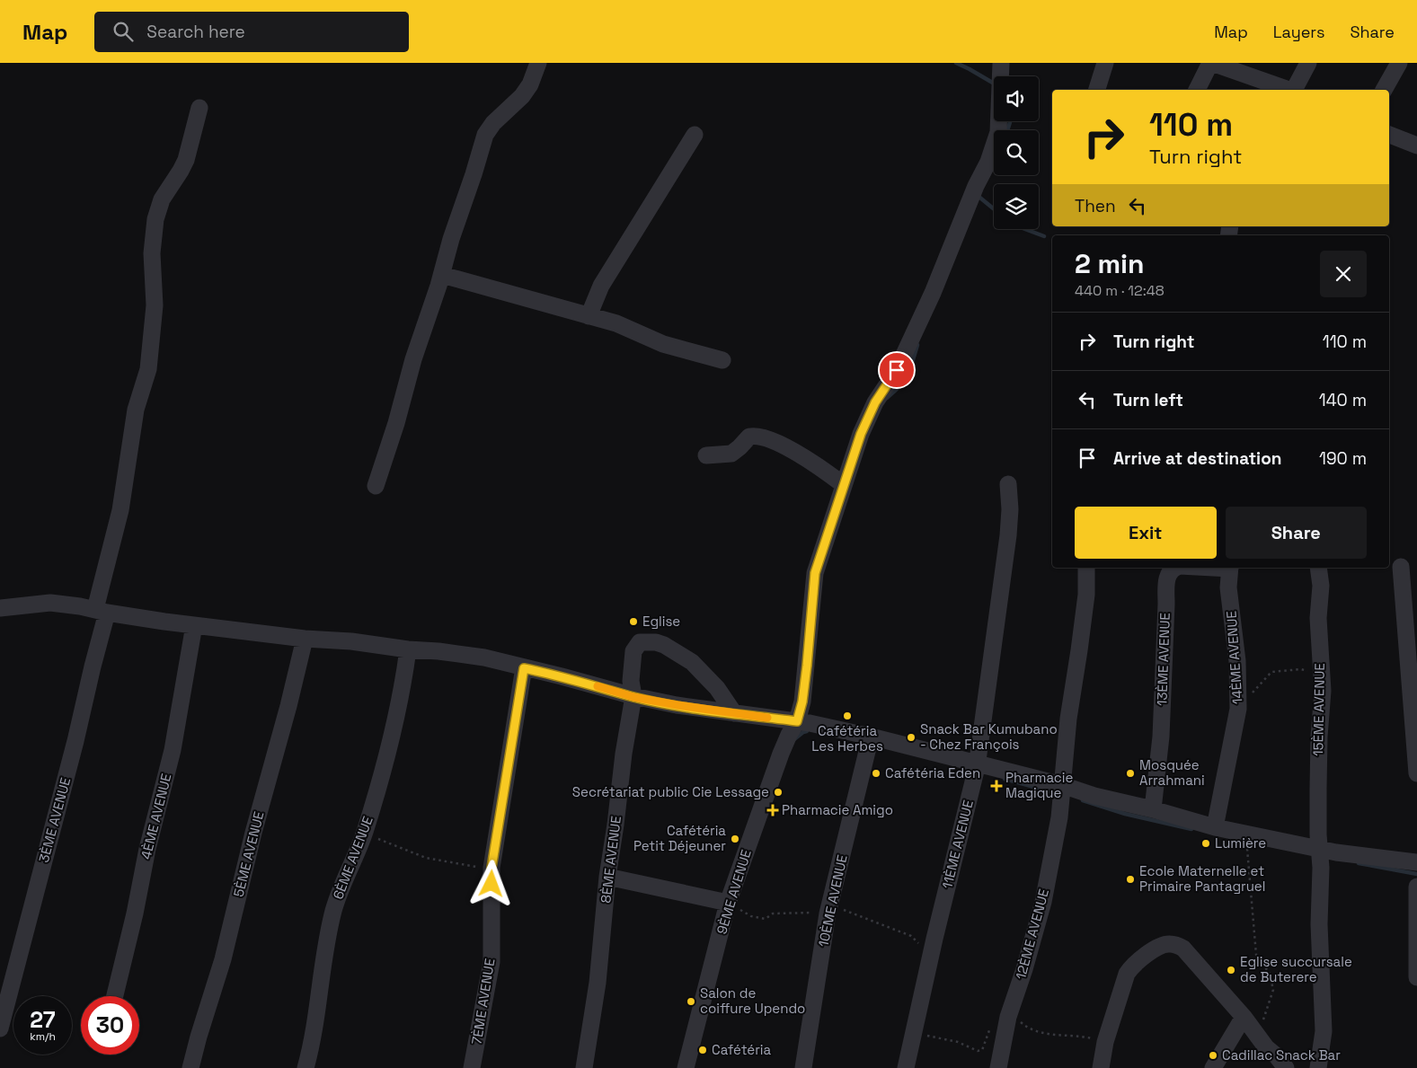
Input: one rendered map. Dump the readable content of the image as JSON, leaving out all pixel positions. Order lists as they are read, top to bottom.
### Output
{
  "streets": {
    "street": [
      "14ÈME AVENUE",
      "13ÈME AVENUE",
      "15ÈME AVENUE",
      "4ÈME AVENUE",
      "3ÈME AVENUE",
      "11ÈME AVENUE",
      "5ÈME AVENUE",
      "6ÈME AVENUE",
      "8ÈME AVENUE",
      "9ÈME AVENUE",
      "10ÈME AVENUE",
      "12ÈME AVENUE",
      "7ÈME AVENUE"
    ]
  },
  "places": {
    "other": [
      "Eglise",
      "Cafétéria Les Herbes",
      "Snack Bar Kumubano - Chez François",
      "Cafétéria Eden",
      "Mosquée Arrahmani",
      "Secrétariat public Cie Lessage",
      "Cafétéria Petit Déjeuner",
      "Lumière",
      "Ecole Maternelle et Primaire Pantagruel",
      "Eglise succursale de Buterere",
      "Salon de coiffure Upendo",
      "Cafétéria",
      "Cadillac Snack Bar"
    ],
    "health": ["Pharmacie Magique", "Pharmacie Amigo"]
  },
  "page": {
    "header": "Map",
    "search": "Search here",
    "nav": ["Map", "Layers", "Share"],
    "turn": ["110 m", "Turn right"],
    "then": "Then",
    "heading": ["2 min", "440 m · 12:48"],
    "list": [
      {
        "name": "Turn right",
        "value": "110 m"
      },
      {
        "name": "Turn left",
        "value": "140 m"
      },
      {
        "name": "Arrive at destination",
        "value": "190 m"
      }
    ],
    "buttons": ["Exit", "Share"],
    "speed": "27 km/h",
    "limit": "30"
  }
}
